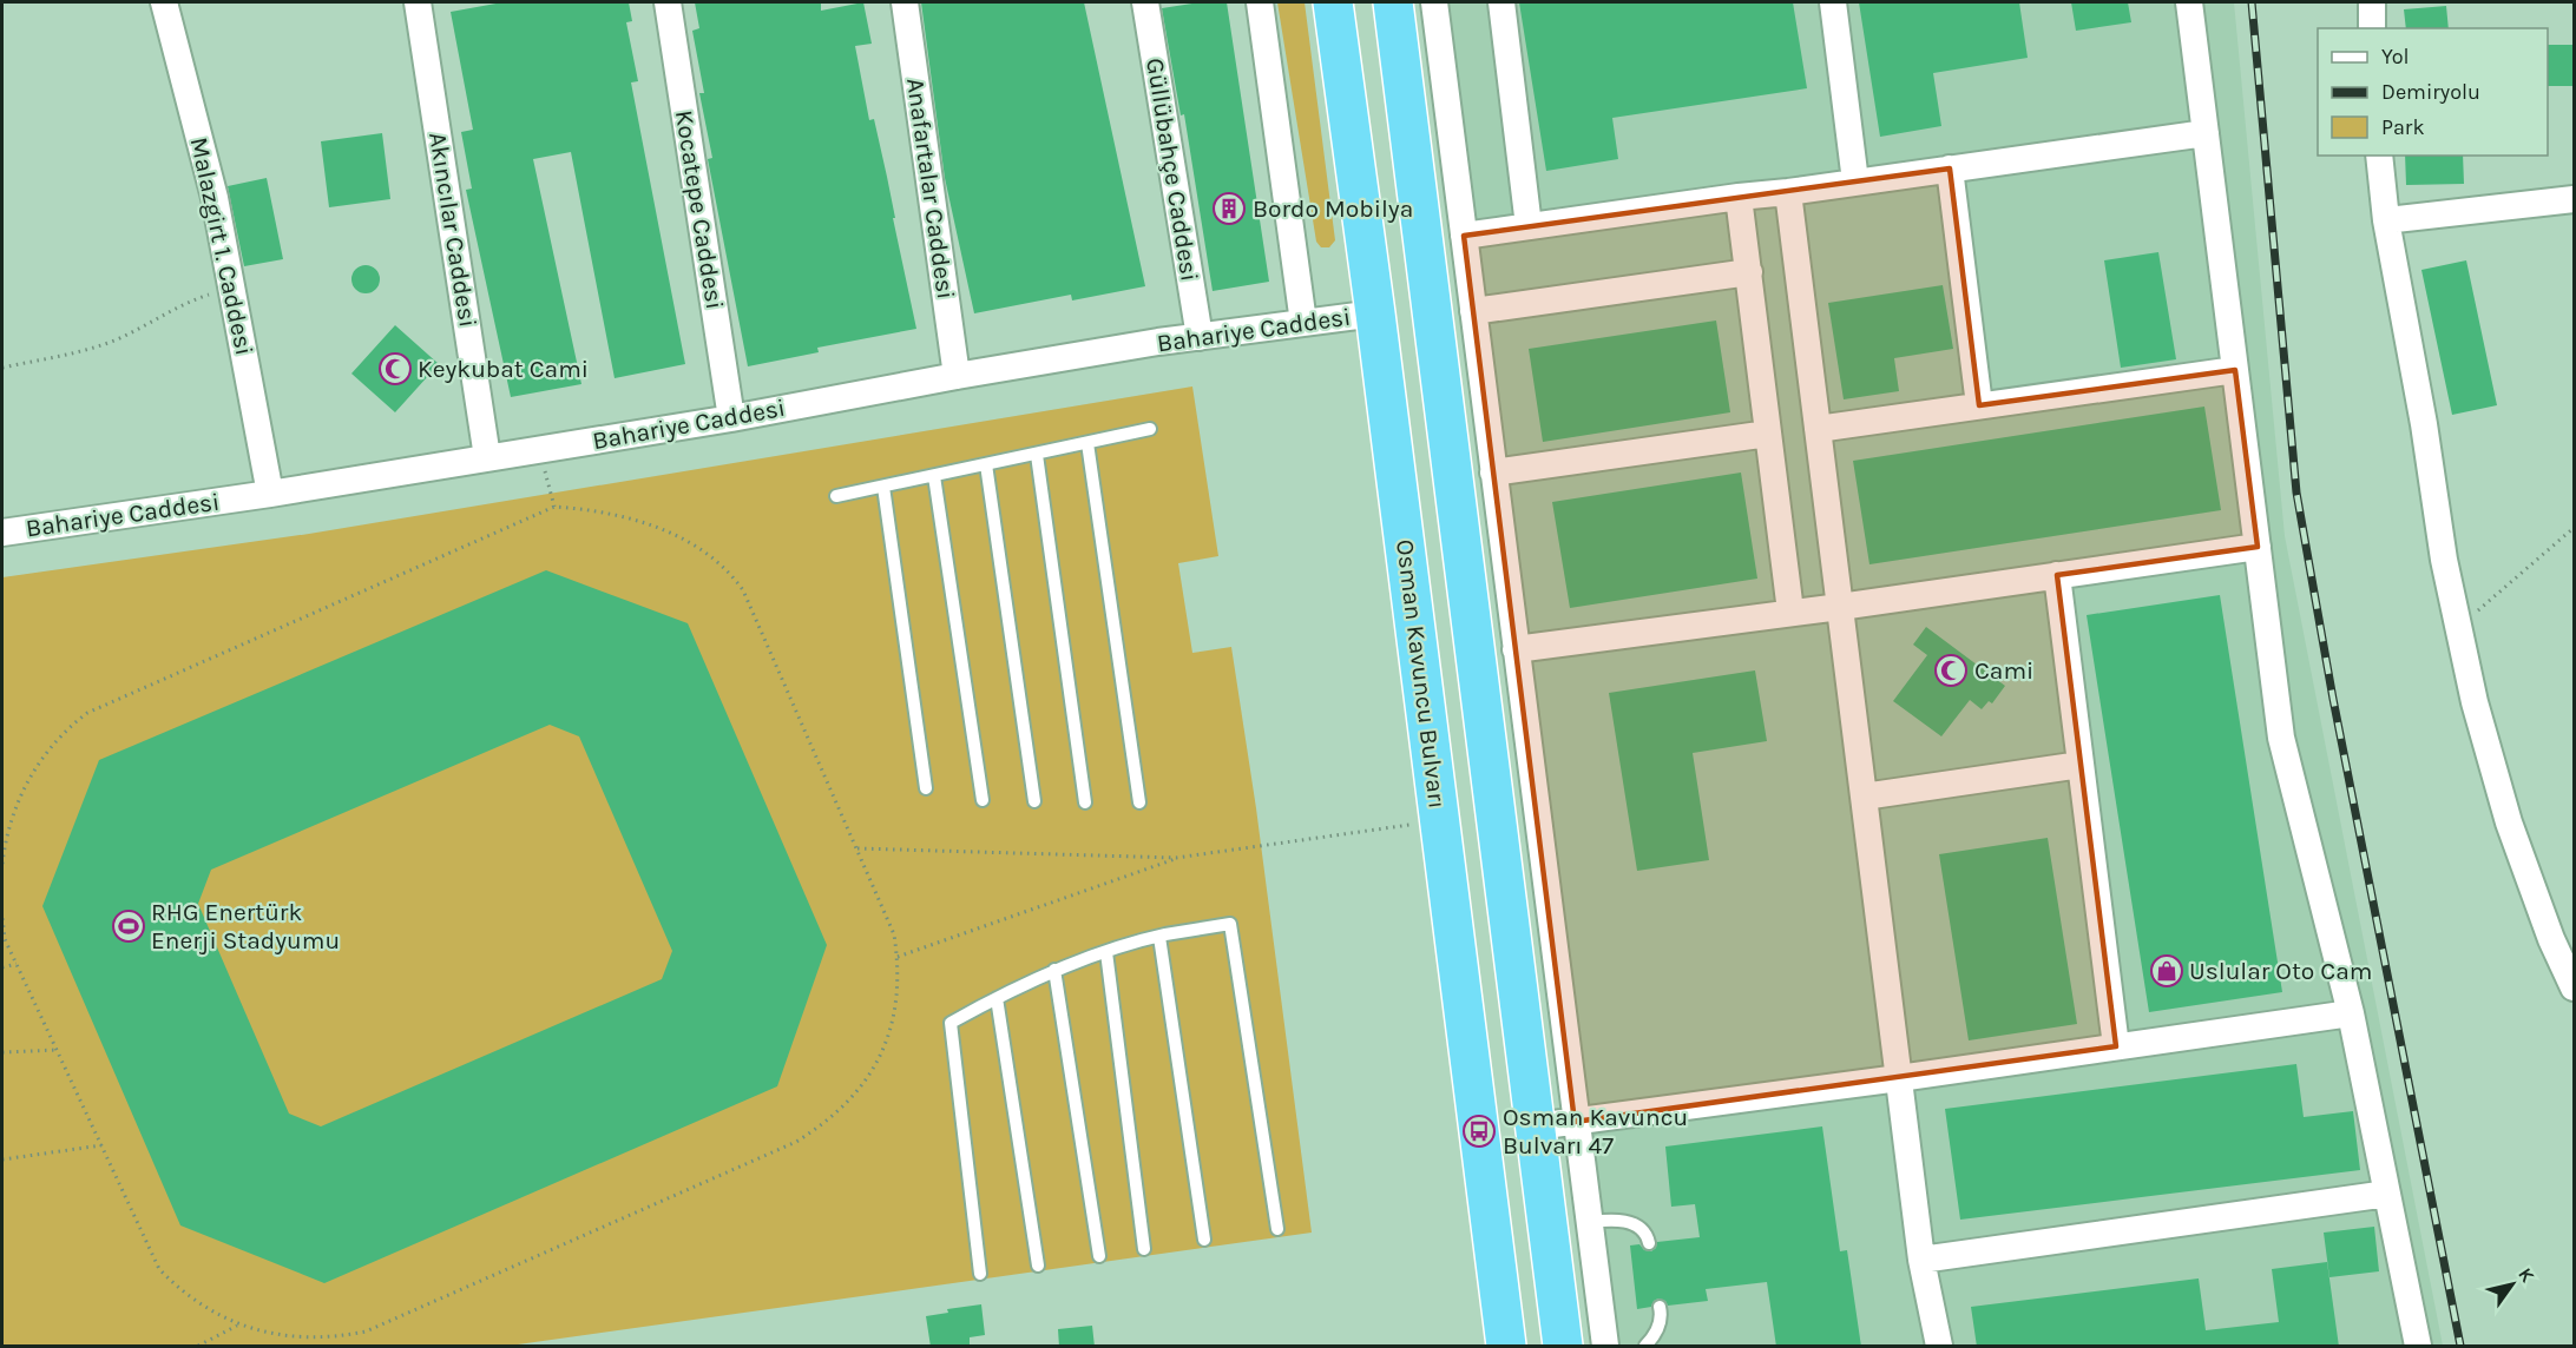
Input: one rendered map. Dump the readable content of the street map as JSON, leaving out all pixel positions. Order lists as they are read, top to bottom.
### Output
{
  "streets": {
    "highway": ["Osman Kavuncu Bulvarı"],
    "street": [
      "Güllübahçe Caddesi",
      "Anafartalar Caddesi",
      "Kocatepe Caddesi",
      "Akıncılar Caddesi",
      "Malazgirt 1. Caddesi",
      "Bahariye Caddesi"
    ]
  },
  "crossings": [
    ["Güllübahçe Caddesi", "Bahariye Caddesi"],
    ["Anafartalar Caddesi", "Bahariye Caddesi"],
    ["Kocatepe Caddesi", "Bahariye Caddesi"],
    ["Akıncılar Caddesi", "Bahariye Caddesi"],
    ["Malazgirt 1. Caddesi", "Bahariye Caddesi"],
    ["Bahariye Caddesi", "Osman Kavuncu Bulvarı"]
  ],
  "places": {
    "building": ["Bordo Mobilya"],
    "mosque": ["Keykubat Cami", "Cami"],
    "sports": ["RHG Enertürk Enerji Stadyumu"],
    "shop": ["Uslular Oto Cam"],
    "bus stop": ["Osman Kavuncu Bulvarı 47"]
  },
  "legend": ["Yol", "Demiryolu", "Park"],
  "north": "top right"
}
